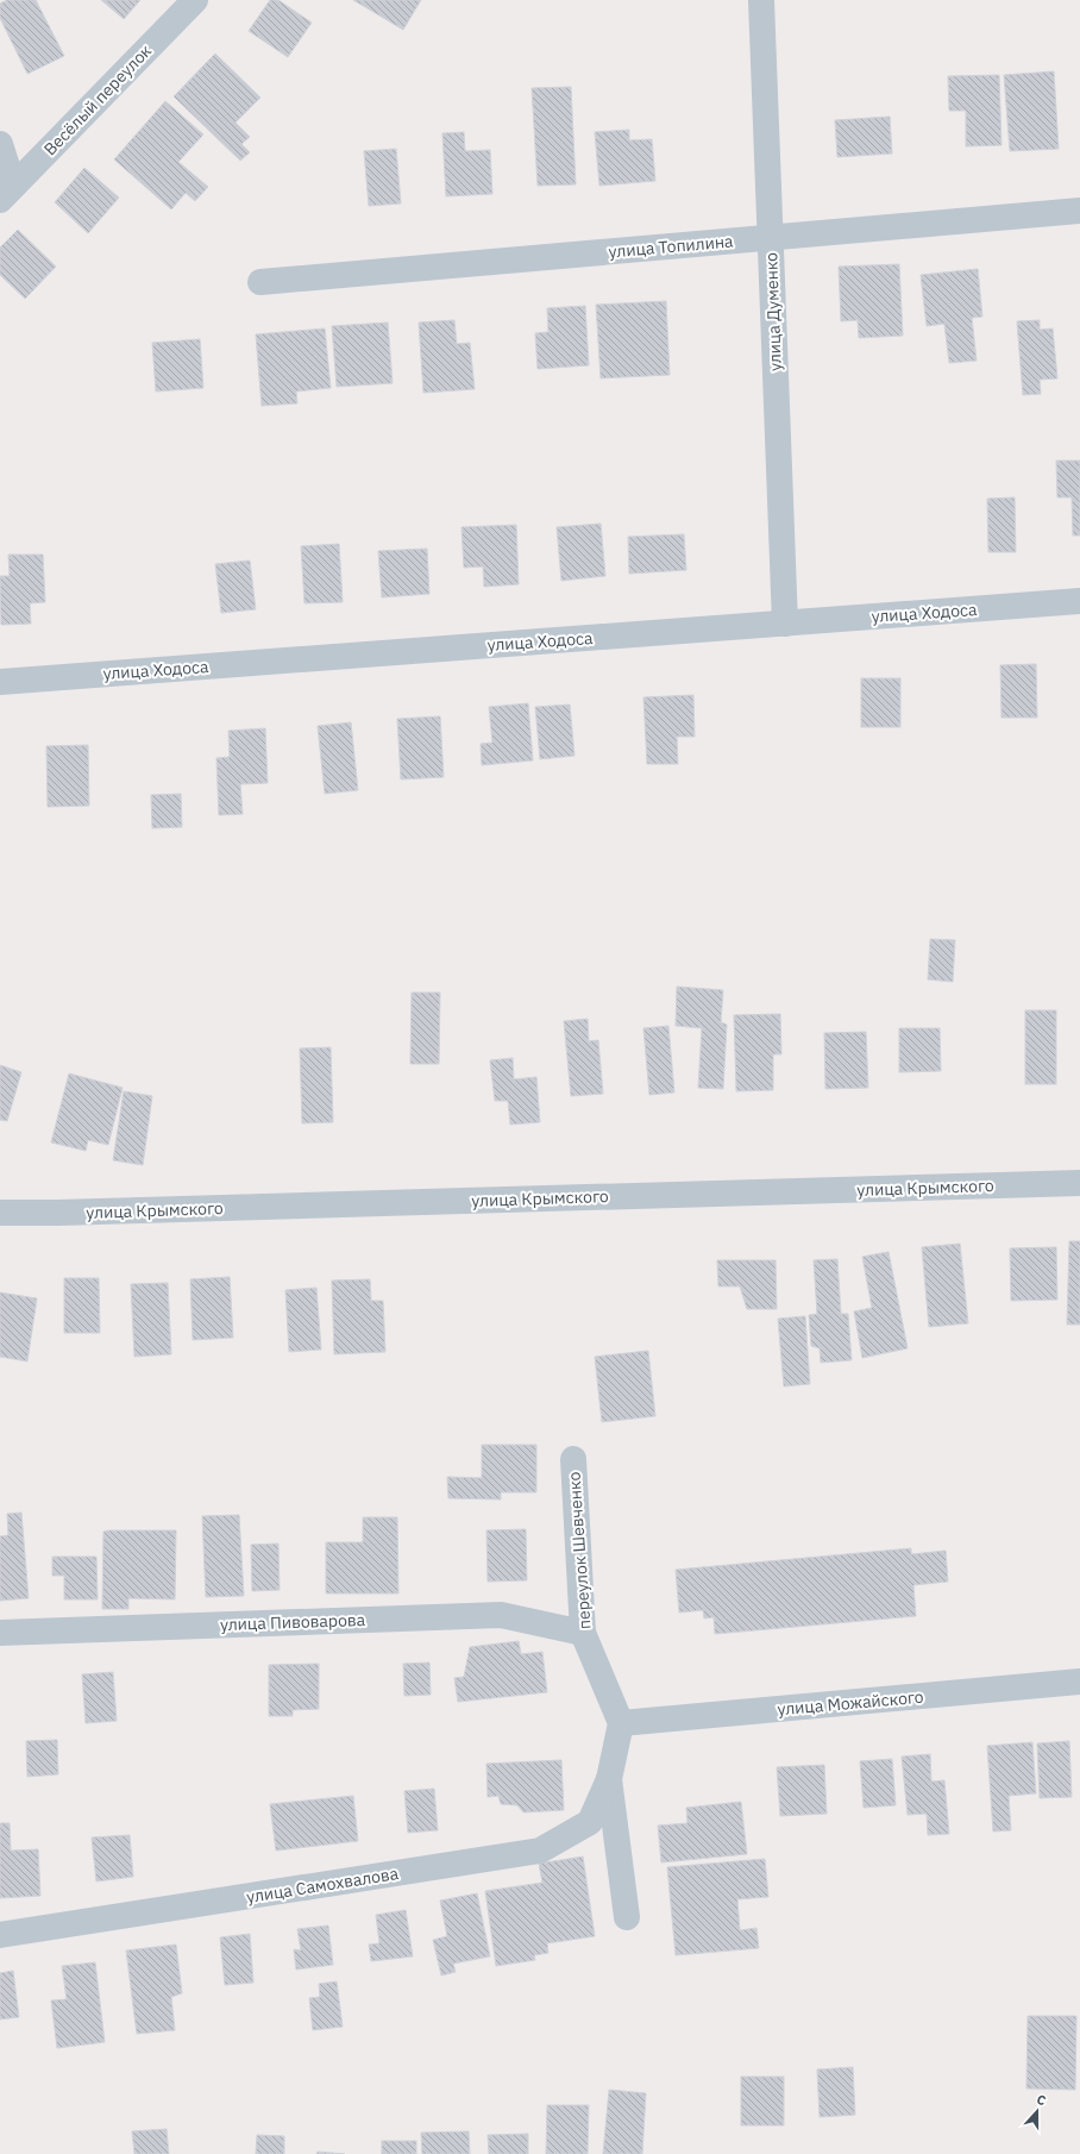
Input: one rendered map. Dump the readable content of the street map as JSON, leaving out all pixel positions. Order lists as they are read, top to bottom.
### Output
{
  "streets": {
    "street": [
      "Весёлый переулок",
      "улица Топилина",
      "улица Думенко",
      "улица Ходоса",
      "улица Крымского",
      "переулок Шевченко",
      "улица Пивоварова",
      "улица Можайского",
      "улица Самохвалова"
    ]
  },
  "crossings": [
    ["улица Топилина", "улица Думенко"],
    ["улица Думенко", "улица Ходоса"],
    ["переулок Шевченко", "улица Пивоварова"],
    ["переулок Шевченко", "улица Можайского"]
  ],
  "north": "top"
}
